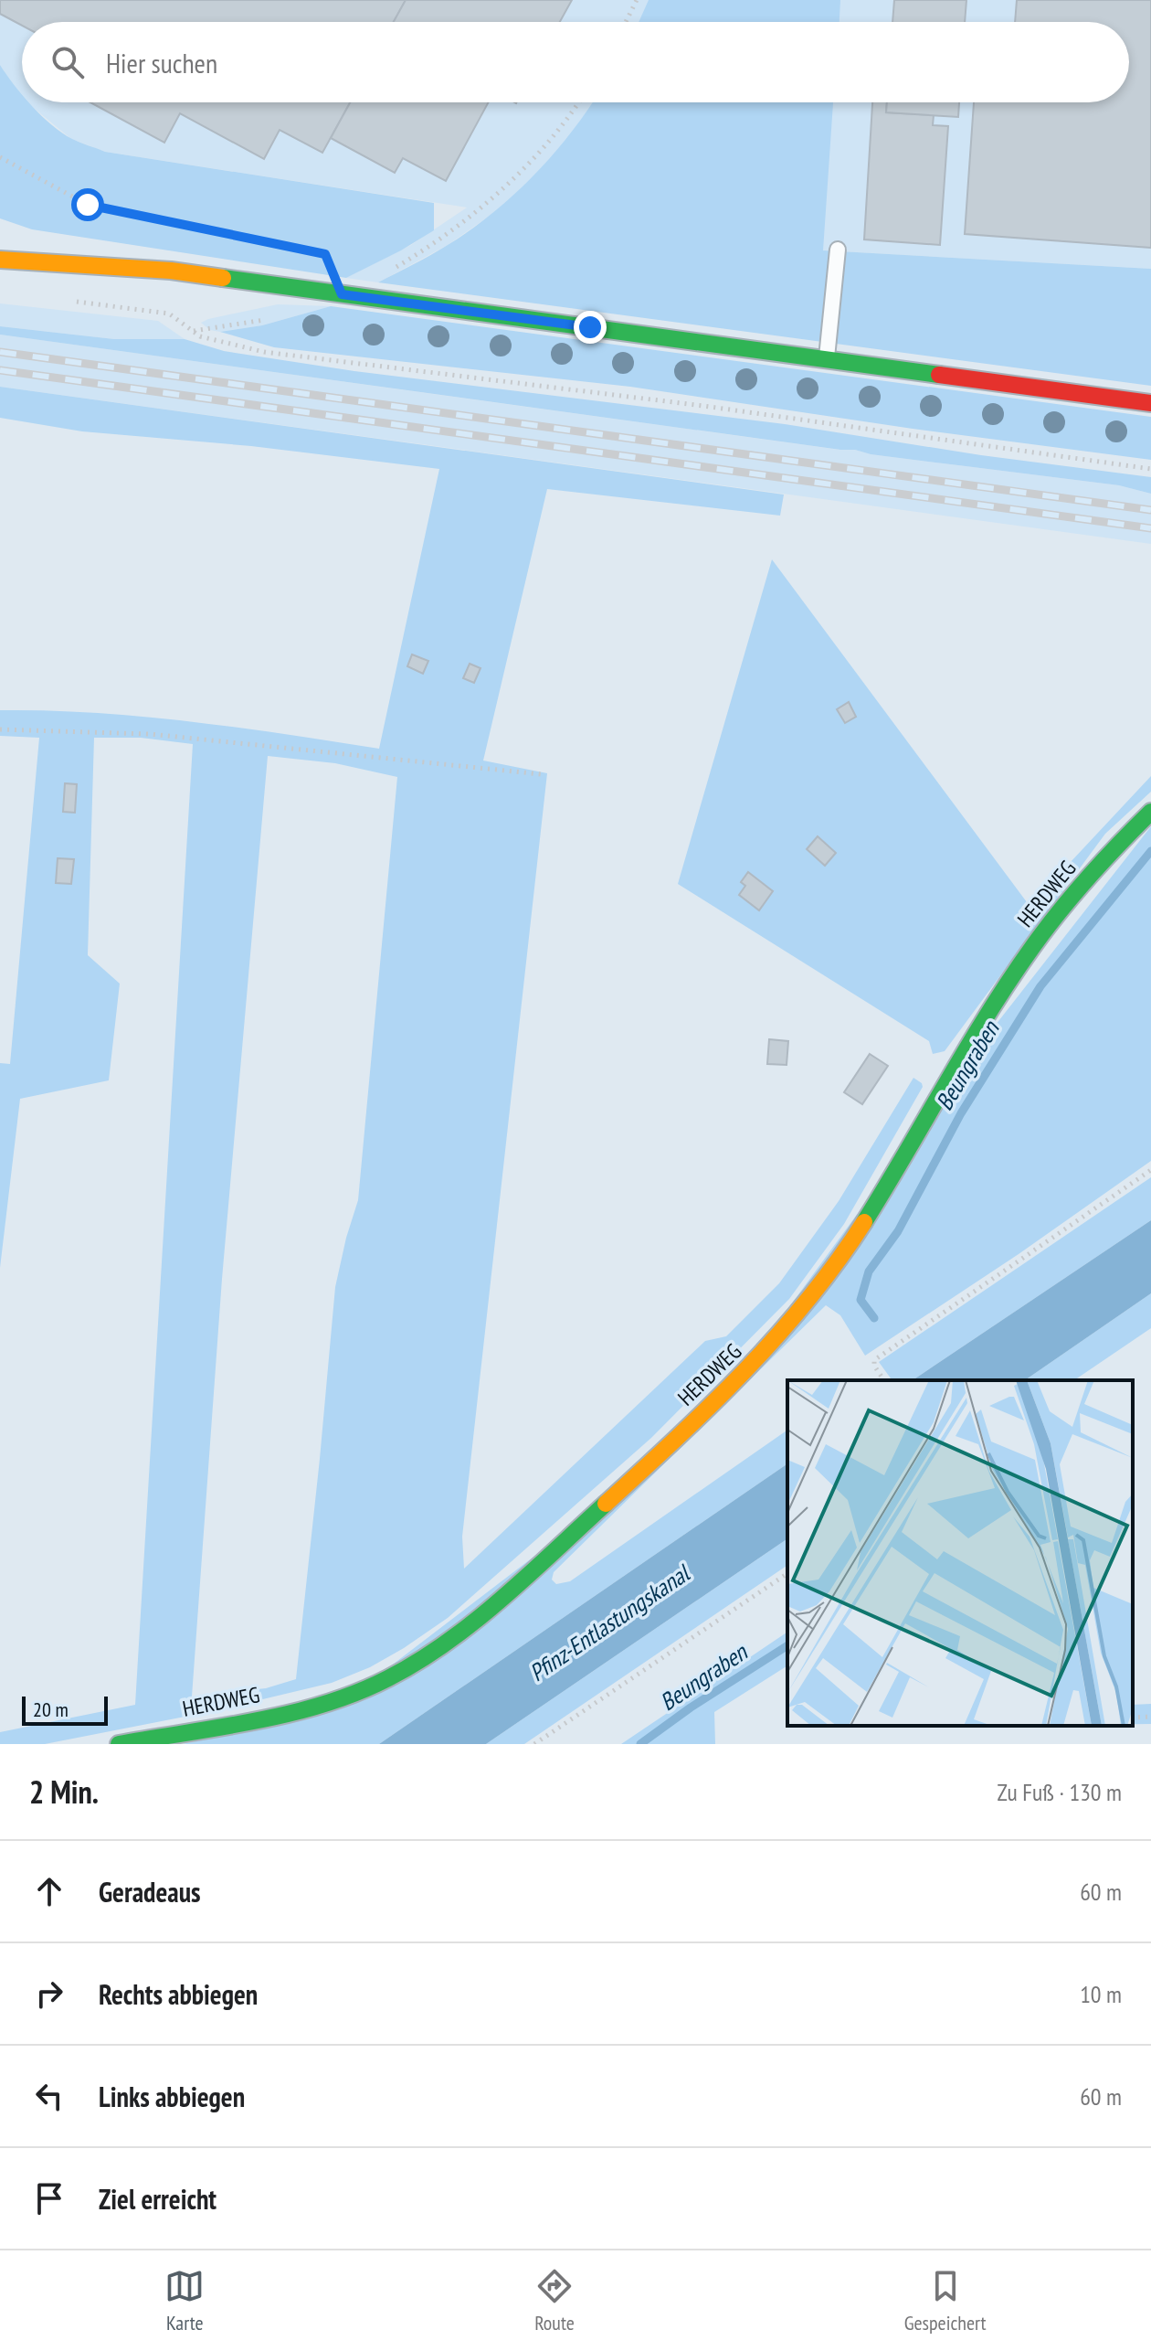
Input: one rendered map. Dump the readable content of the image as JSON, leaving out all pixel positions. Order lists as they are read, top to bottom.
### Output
{
  "streets": {
    "street": ["HERDWEG"]
  },
  "water": ["Beungraben", "Pfinz-Entlastungskanal"],
  "scale_bar": "20 m",
  "page": {
    "search": "Hier suchen",
    "scale": "20 m",
    "heading": ["2 Min.", "Zu Fuß · 130 m"],
    "list": [
      ["Geradeaus", "60 m"],
      ["Rechts abbiegen", "10 m"],
      ["Links abbiegen", "60 m"],
      "Ziel erreicht"
    ],
    "nav": ["Karte", "Route", "Gespeichert"]
  }
}
